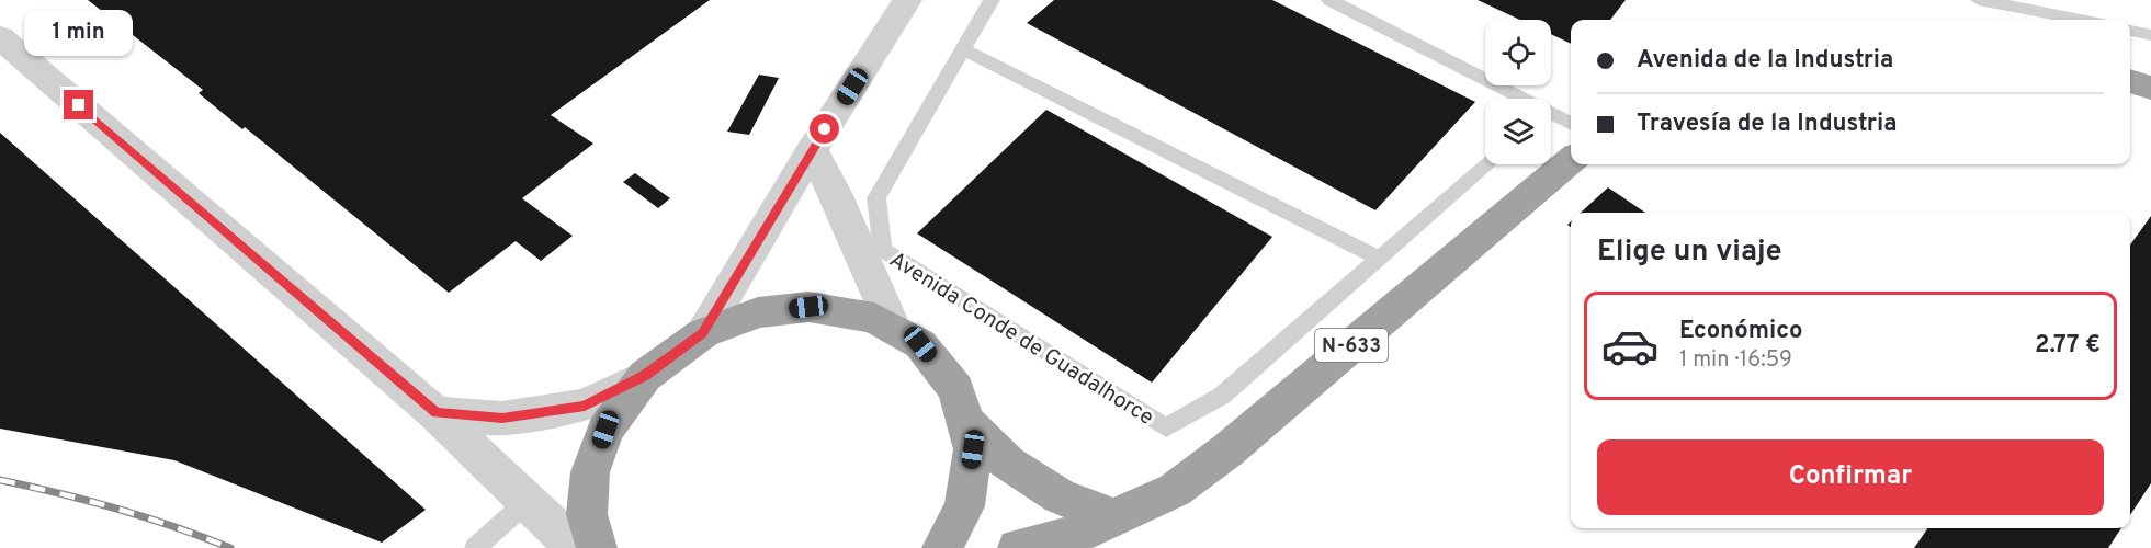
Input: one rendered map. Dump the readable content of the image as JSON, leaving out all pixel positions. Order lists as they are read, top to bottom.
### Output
{
  "streets": {
    "highway": ["N-633"],
    "lane": ["Avenida Conde de Guadalhorce"]
  },
  "page": {
    "bubble": "1 min",
    "banner": ["Avenida de la Industria", "Travesía de la Industria"],
    "heading": "Elige un viaje",
    "list": [
      {
        "name": "Económico",
        "note": "1 min · 16:59",
        "value": "2.77 €"
      }
    ],
    "buttons": "Confirmar"
  }
}
